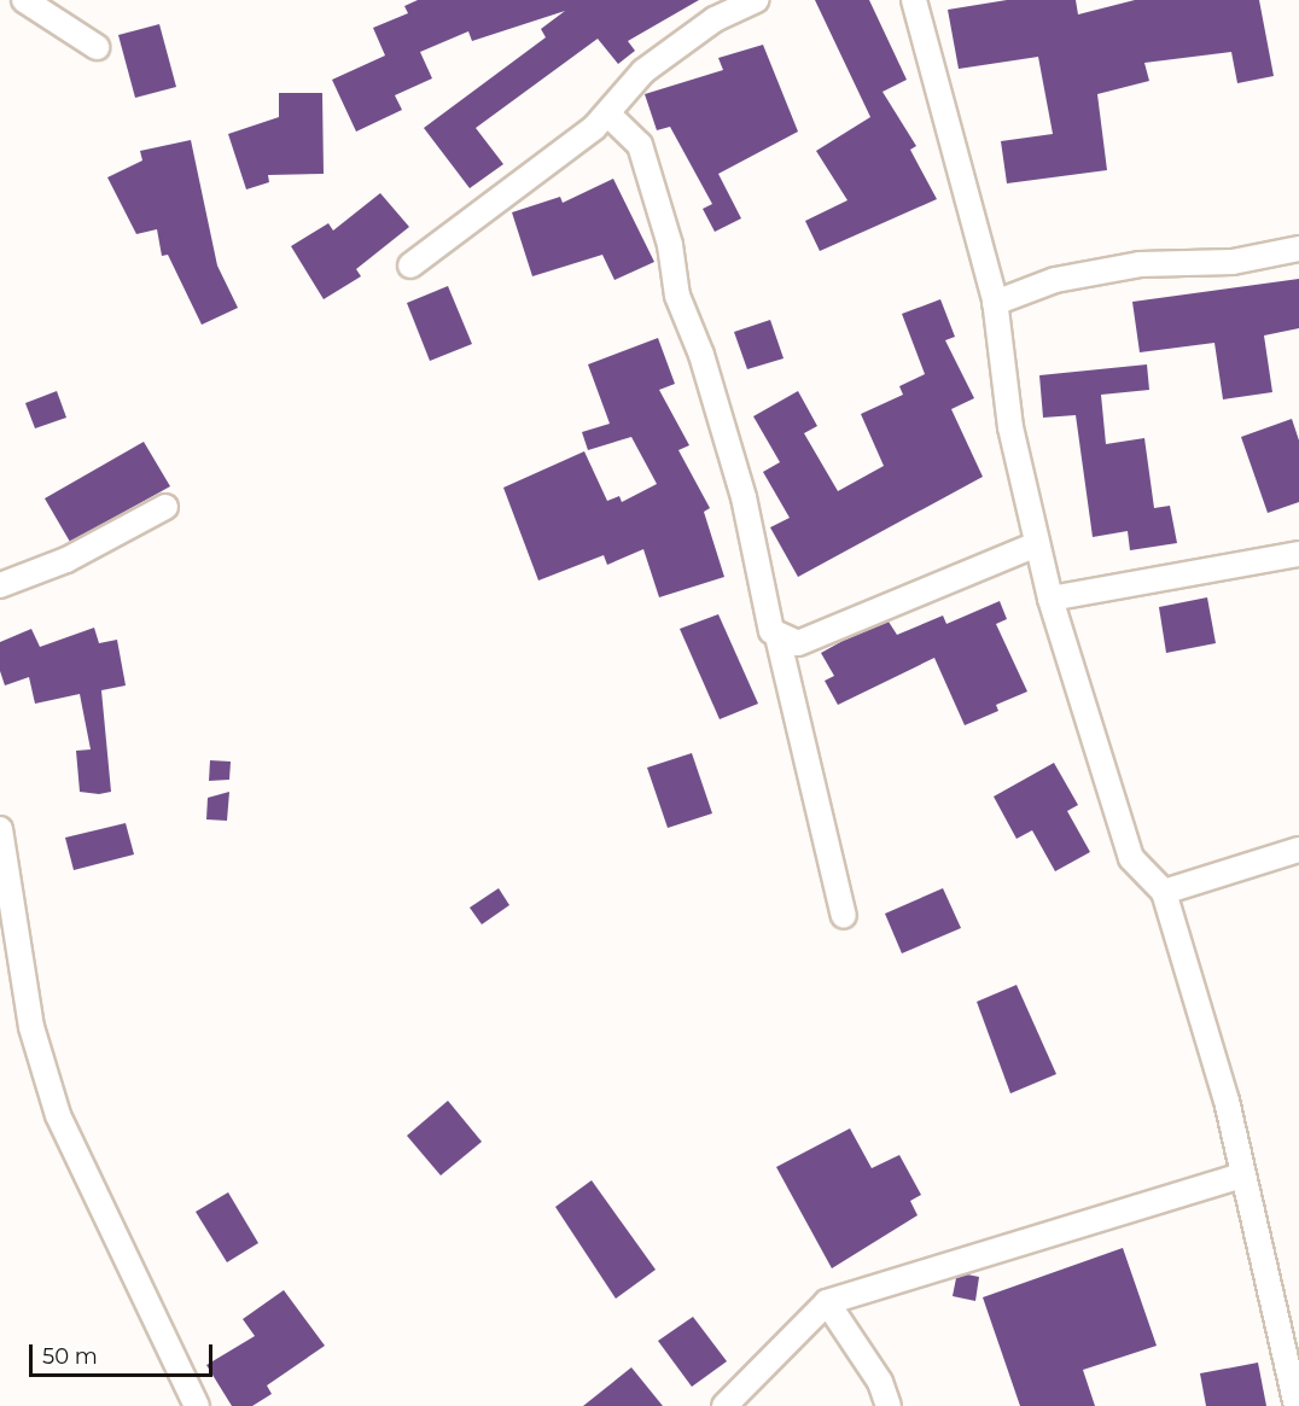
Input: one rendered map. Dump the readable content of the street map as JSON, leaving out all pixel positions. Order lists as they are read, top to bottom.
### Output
{
  "scale_bar": "50 m"
}
